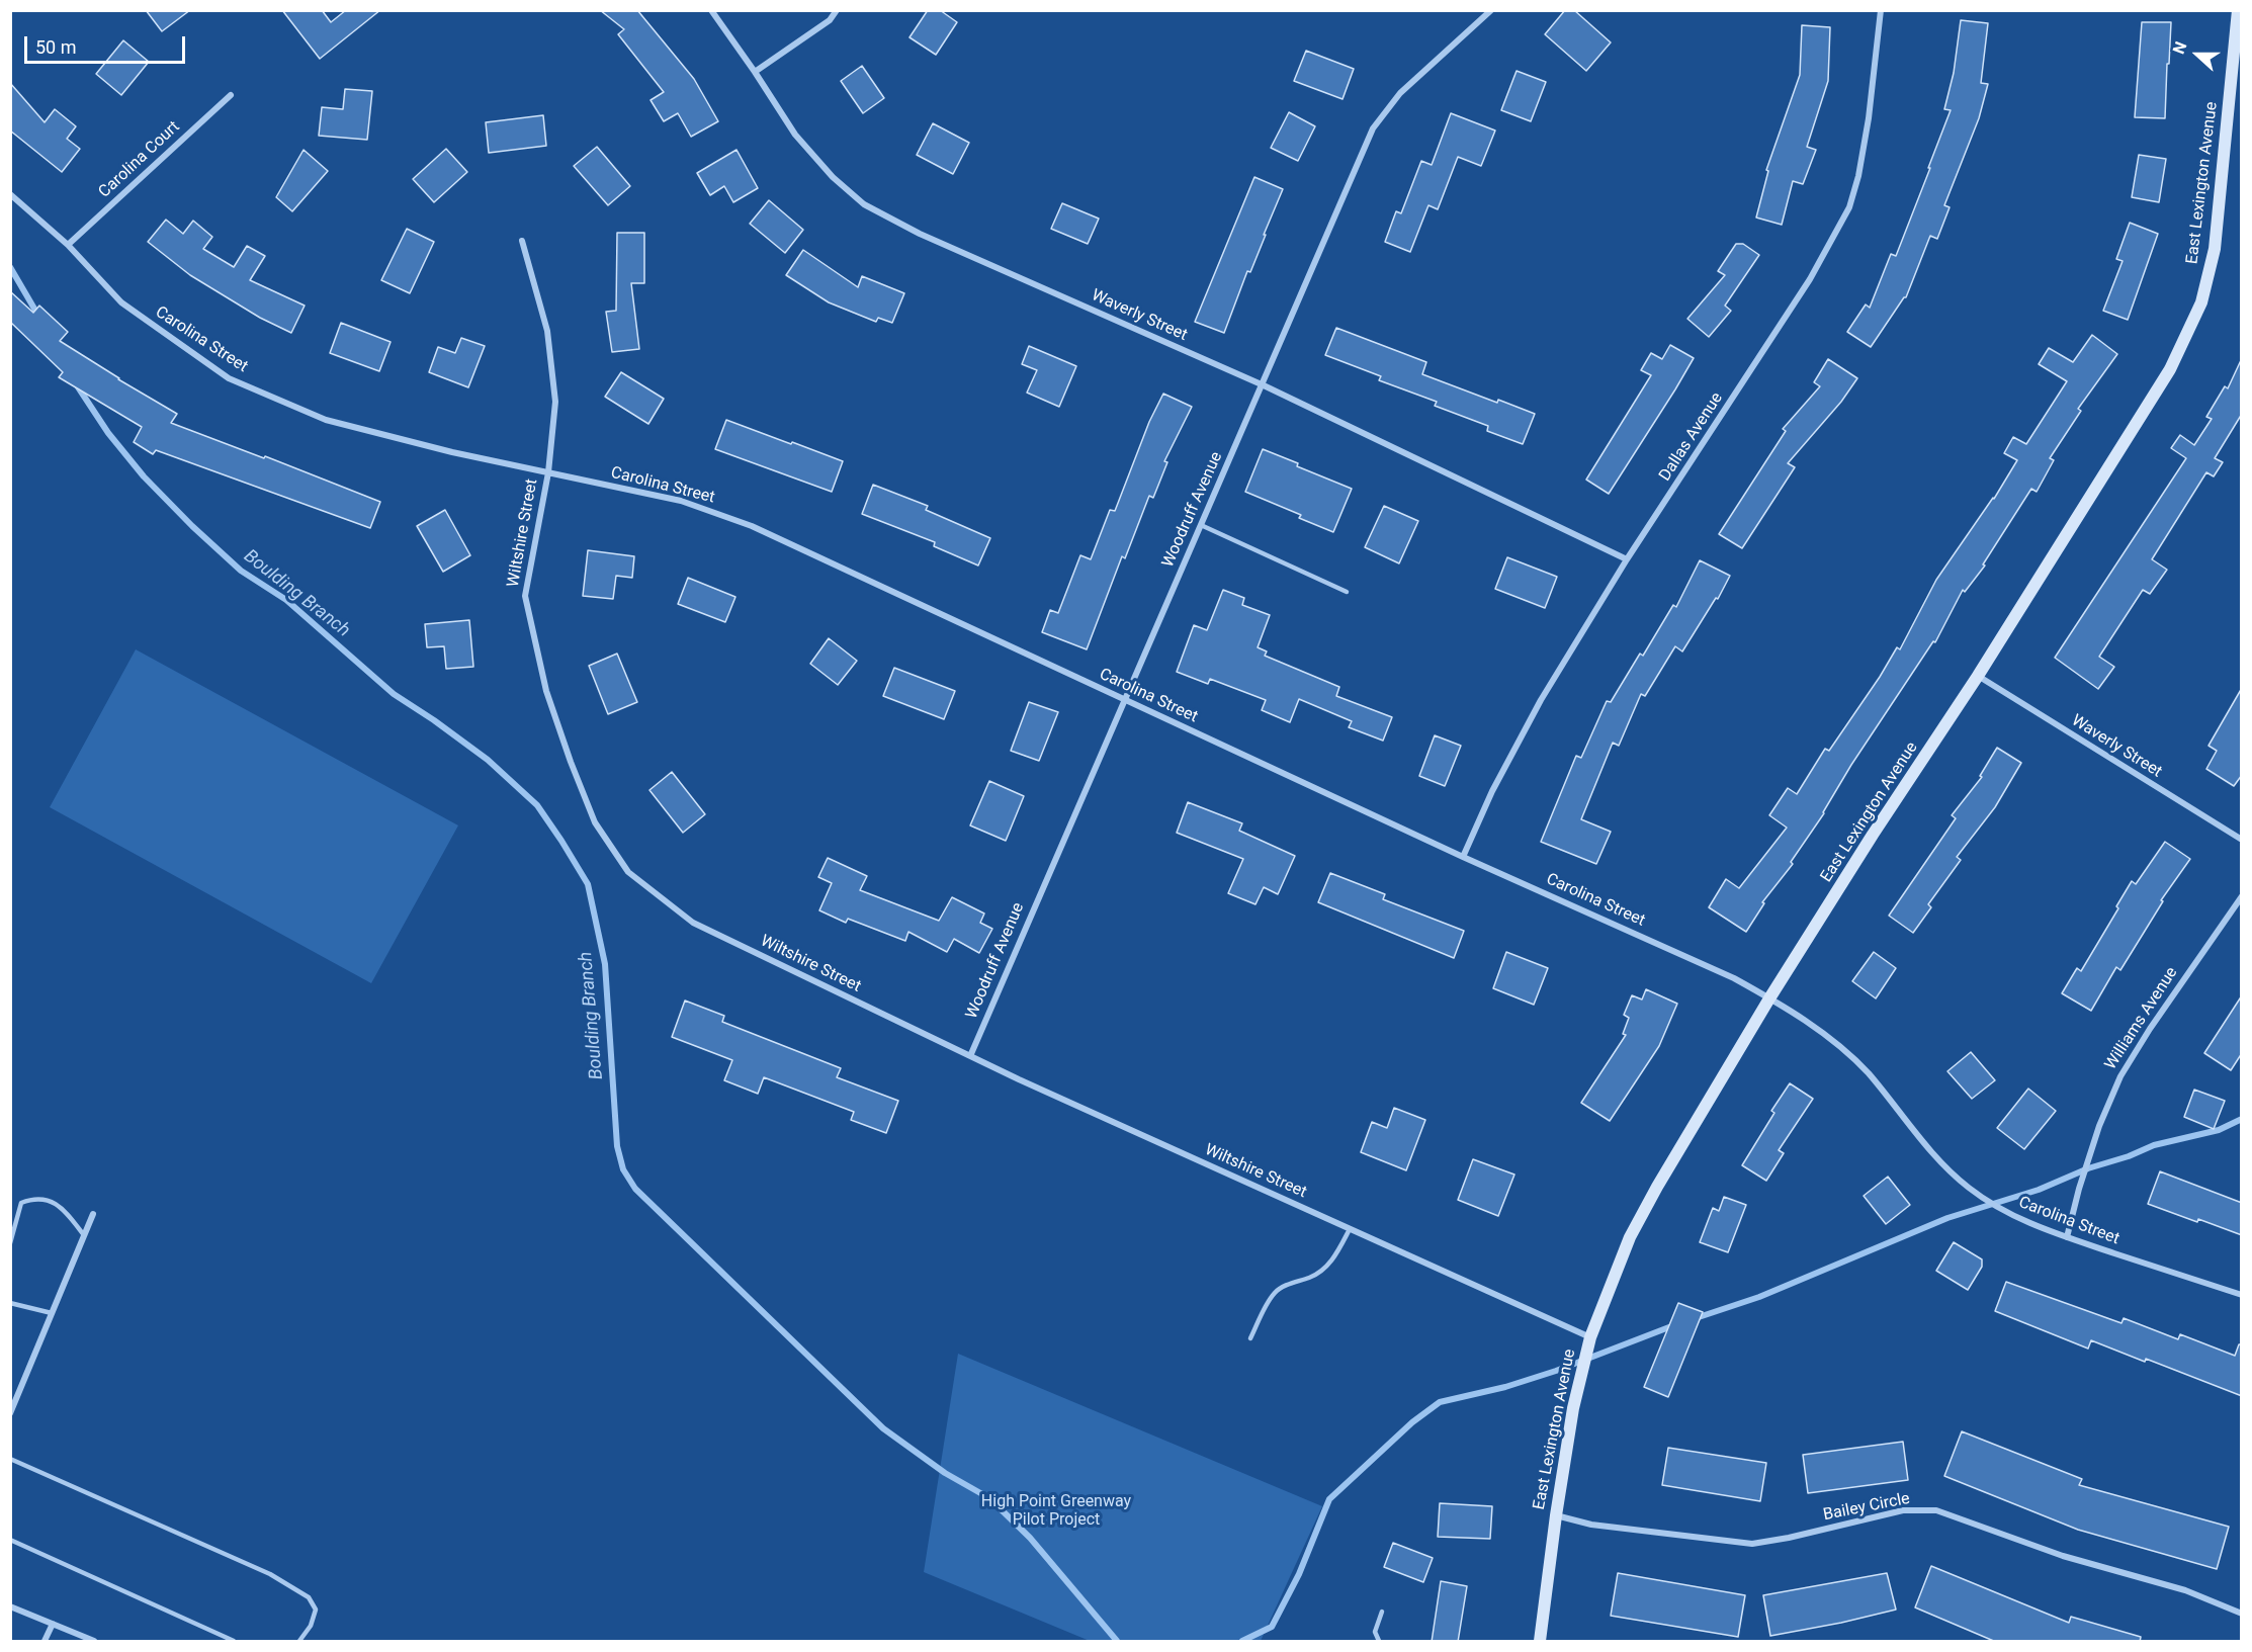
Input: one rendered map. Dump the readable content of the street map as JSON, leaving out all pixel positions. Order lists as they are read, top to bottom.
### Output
{
  "streets": {
    "main road": ["East Lexington Avenue"],
    "street": [
      "Carolina Court",
      "Waverly Street",
      "Carolina Street",
      "Dallas Avenue",
      "Woodruff Avenue",
      "Wiltshire Street",
      "Williams Avenue",
      "Bailey Circle"
    ]
  },
  "crossings": [
    ["Carolina Court", "Carolina Street"],
    ["East Lexington Avenue", "Waverly Street"],
    ["East Lexington Avenue", "Carolina Street"],
    ["East Lexington Avenue", "Wiltshire Street"],
    ["East Lexington Avenue", "Bailey Circle"],
    ["Waverly Street", "Dallas Avenue"],
    ["Waverly Street", "Woodruff Avenue"],
    ["Carolina Street", "Dallas Avenue"],
    ["Carolina Street", "Woodruff Avenue"],
    ["Carolina Street", "Wiltshire Street"],
    ["Carolina Street", "Williams Avenue"],
    ["Woodruff Avenue", "Wiltshire Street"]
  ],
  "water": ["Boulding Branch"],
  "parks": ["High Point Greenway Pilot Project"],
  "scale_bar": "50 m",
  "north": "left"
}
